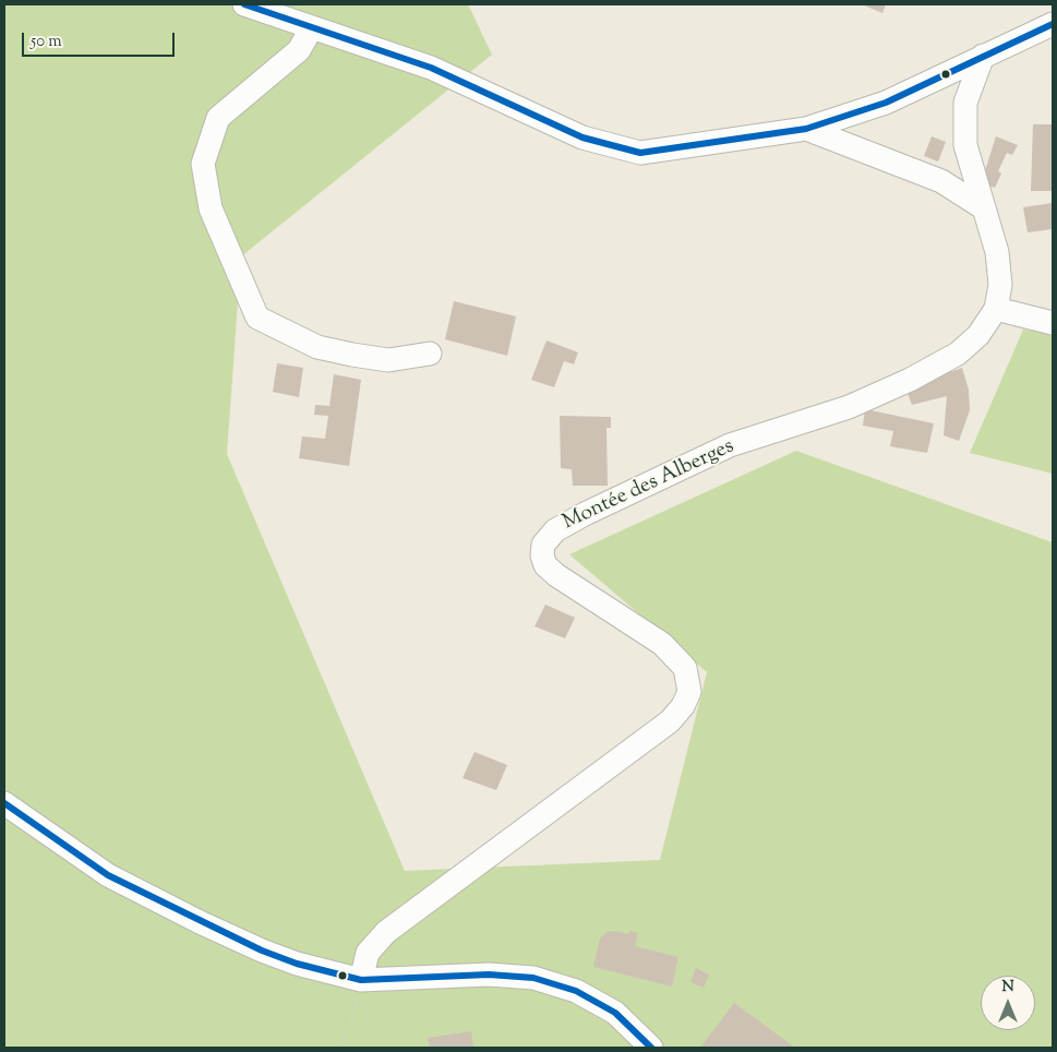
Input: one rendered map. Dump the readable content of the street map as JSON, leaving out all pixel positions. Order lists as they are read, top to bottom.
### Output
{
  "streets": {
    "street": ["Montée des Alberges"]
  },
  "scale_bar": "50 m",
  "north": "top"
}
